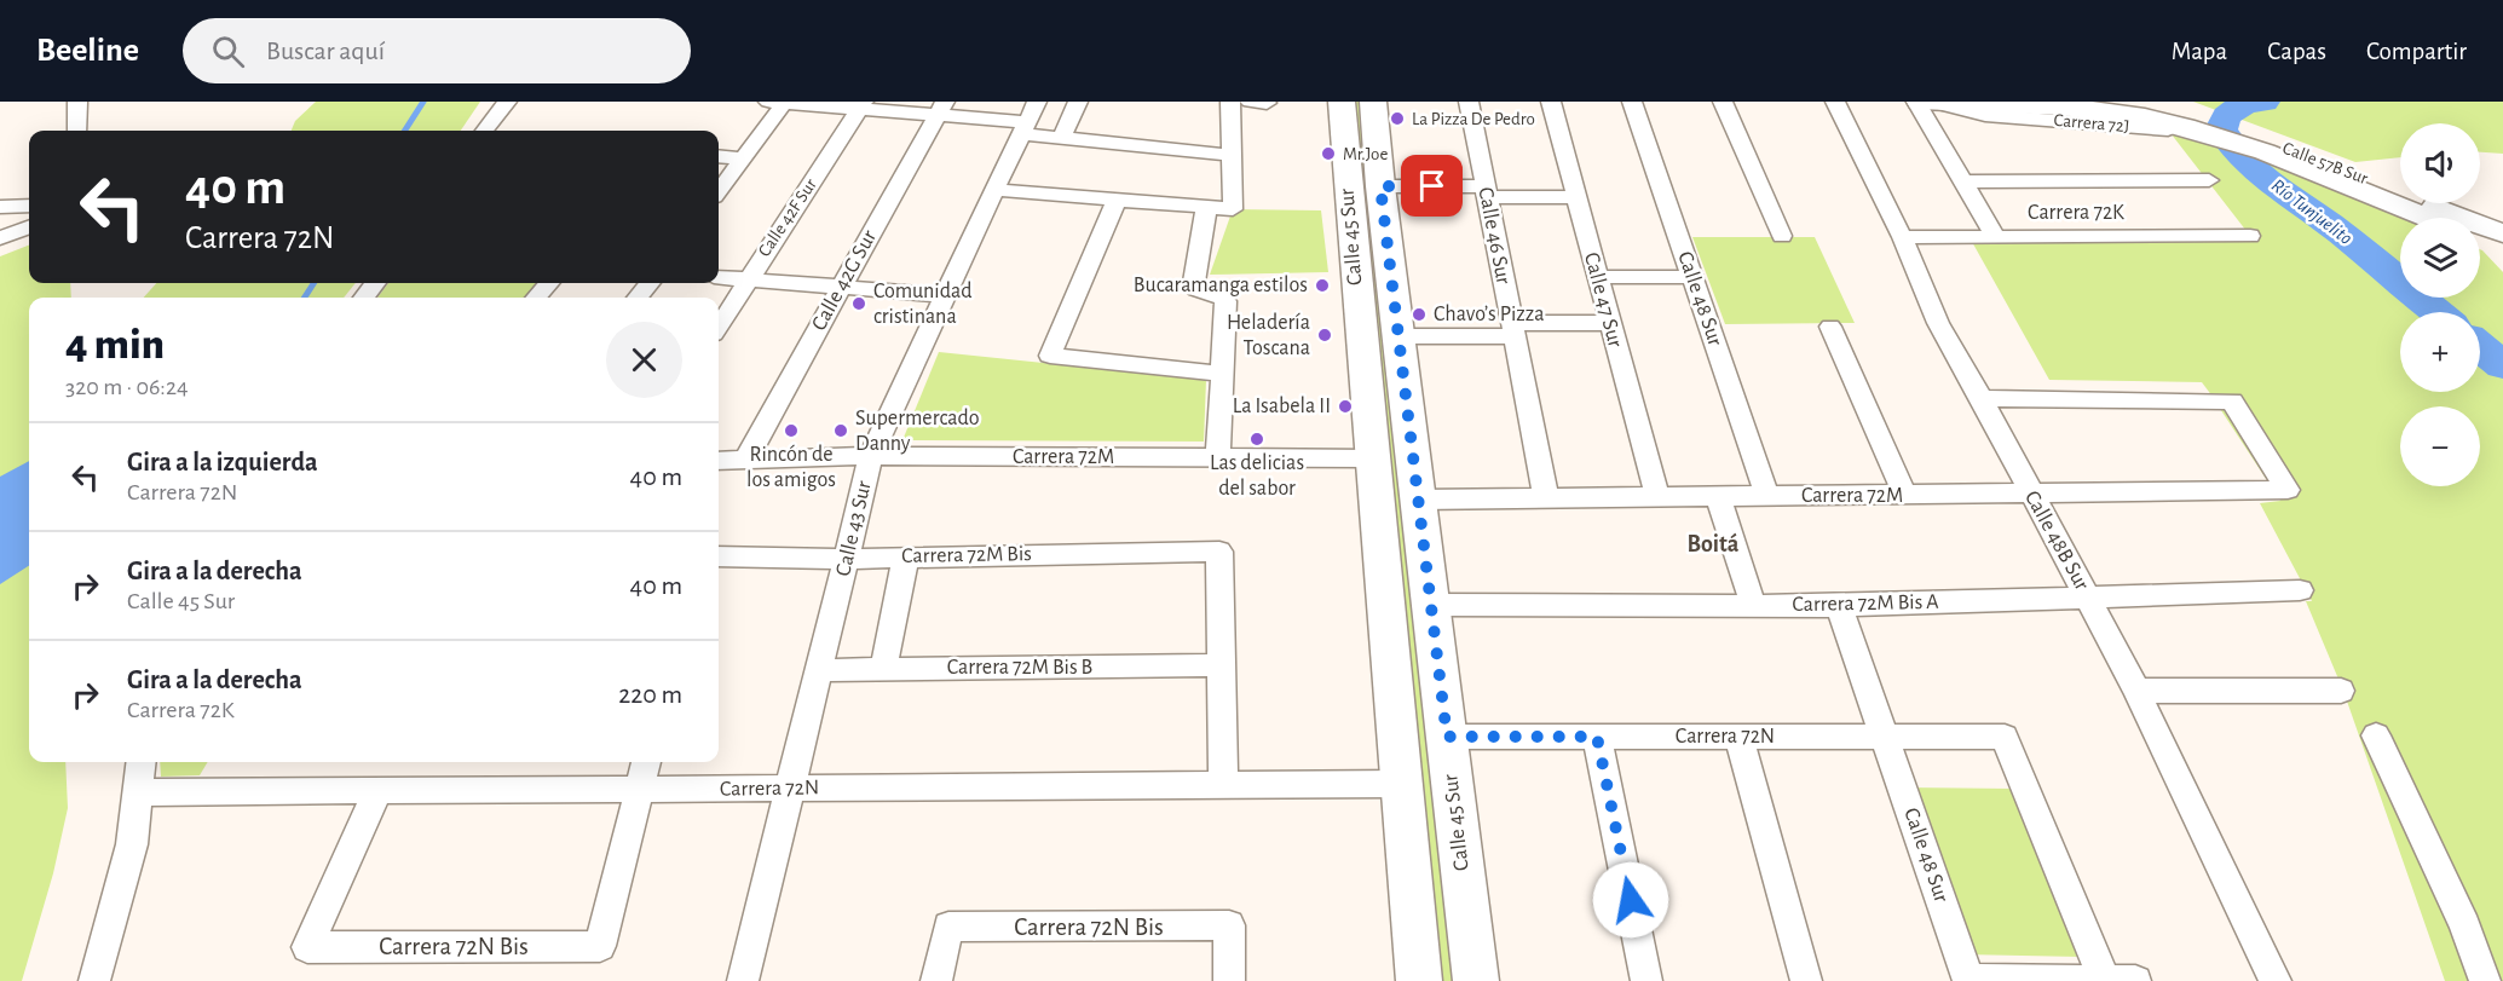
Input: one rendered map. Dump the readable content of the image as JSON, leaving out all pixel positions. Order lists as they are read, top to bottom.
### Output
{
  "streets": {
    "street": [
      "Carrera 72J",
      "Calle 57B Sur",
      "Carrera 72K",
      "Calle 42F Sur",
      "Calle 46 Sur",
      "Calle 45 Sur",
      "Calle 42G Sur",
      "Calle 48 Sur",
      "Calle 47 Sur",
      "Carrera 72M",
      "Calle 43 Sur",
      "Calle 48B Sur",
      "Carrera 72M Bis",
      "Carrera 72M Bis A",
      "Carrera 72M Bis B",
      "Carrera 72N",
      "Carrera 72N Bis"
    ]
  },
  "crossings": [
    ["Carrera 72J", "Calle 57B Sur"],
    ["Carrera 72K", "Calle 48B Sur"],
    ["Calle 46 Sur", "Carrera 72M"],
    ["Calle 45 Sur", "Carrera 72M"],
    ["Calle 45 Sur", "Carrera 72M Bis A"],
    ["Calle 45 Sur", "Carrera 72N"],
    ["Calle 42G Sur", "Carrera 72M"],
    ["Calle 48 Sur", "Carrera 72M"],
    ["Calle 48 Sur", "Carrera 72M Bis A"],
    ["Calle 48 Sur", "Carrera 72N"],
    ["Calle 47 Sur", "Carrera 72M"],
    ["Carrera 72M", "Calle 43 Sur"],
    ["Carrera 72M", "Calle 48B Sur"],
    ["Calle 43 Sur", "Carrera 72M Bis"],
    ["Calle 43 Sur", "Carrera 72M Bis B"],
    ["Calle 43 Sur", "Carrera 72N"],
    ["Calle 48B Sur", "Carrera 72M Bis A"],
    ["Carrera 72M Bis", "Carrera 72M Bis B"],
    ["Carrera 72N", "Carrera 72N Bis"]
  ],
  "districts": ["Boitá"],
  "water": ["Río Tunjuelito"],
  "places": [
    "La Pizza De Pedro",
    "Mr.Joe",
    "Bucaramanga estilos",
    "Comunidad cristinana",
    "Chavo’s Pizza",
    "Heladería Toscana",
    "La Isabela II",
    "Rincón de los amigos",
    "Supermercado Danny",
    "Las delicias del sabor"
  ],
  "page": {
    "header": "Beeline",
    "search": "Buscar aquí",
    "nav": ["Mapa", "Capas", "Compartir"],
    "map_buttons": ["+", "−"],
    "turn": ["40 m", "Carrera 72N"],
    "heading": ["4 min", "320 m · 06:24"],
    "list": [
      {
        "name": "Gira a la izquierda",
        "note": "Carrera 72N",
        "value": "40 m"
      },
      {
        "name": "Gira a la derecha",
        "note": "Calle 45 Sur",
        "value": "40 m"
      },
      {
        "name": "Gira a la derecha",
        "note": "Carrera 72K",
        "value": "220 m"
      }
    ]
  }
}
